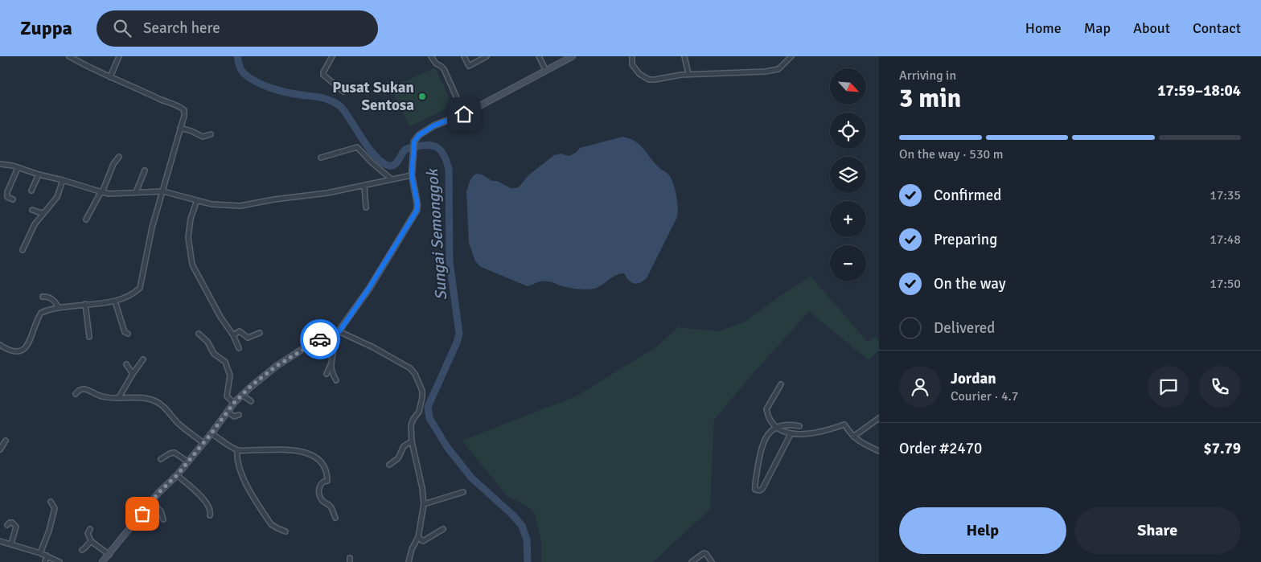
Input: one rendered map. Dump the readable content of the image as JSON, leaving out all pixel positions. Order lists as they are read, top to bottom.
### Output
{
  "water": ["Sungai Semonggok"],
  "places": ["Pusat Sukan Sentosa"],
  "north": "bottom right",
  "page": {
    "header": "Zuppa",
    "search": "Search here",
    "nav": [
      "Home",
      "Map",
      "About",
      "Contact"
    ],
    "heading": ["3 min", "Arriving in", "17:59–18:04"],
    "panel": [
      "Jordan",
      "Courier · 4.7",
      "Order #2470",
      "$7.79"
    ],
    "map_buttons": ["+", "−"],
    "bar": "On the way · 530 m",
    "list": [
      ["Confirmed", "17:35"],
      ["Preparing", "17:48"],
      ["On the way", "17:50"],
      "Delivered"
    ],
    "buttons": ["Help", "Share"]
  }
}
